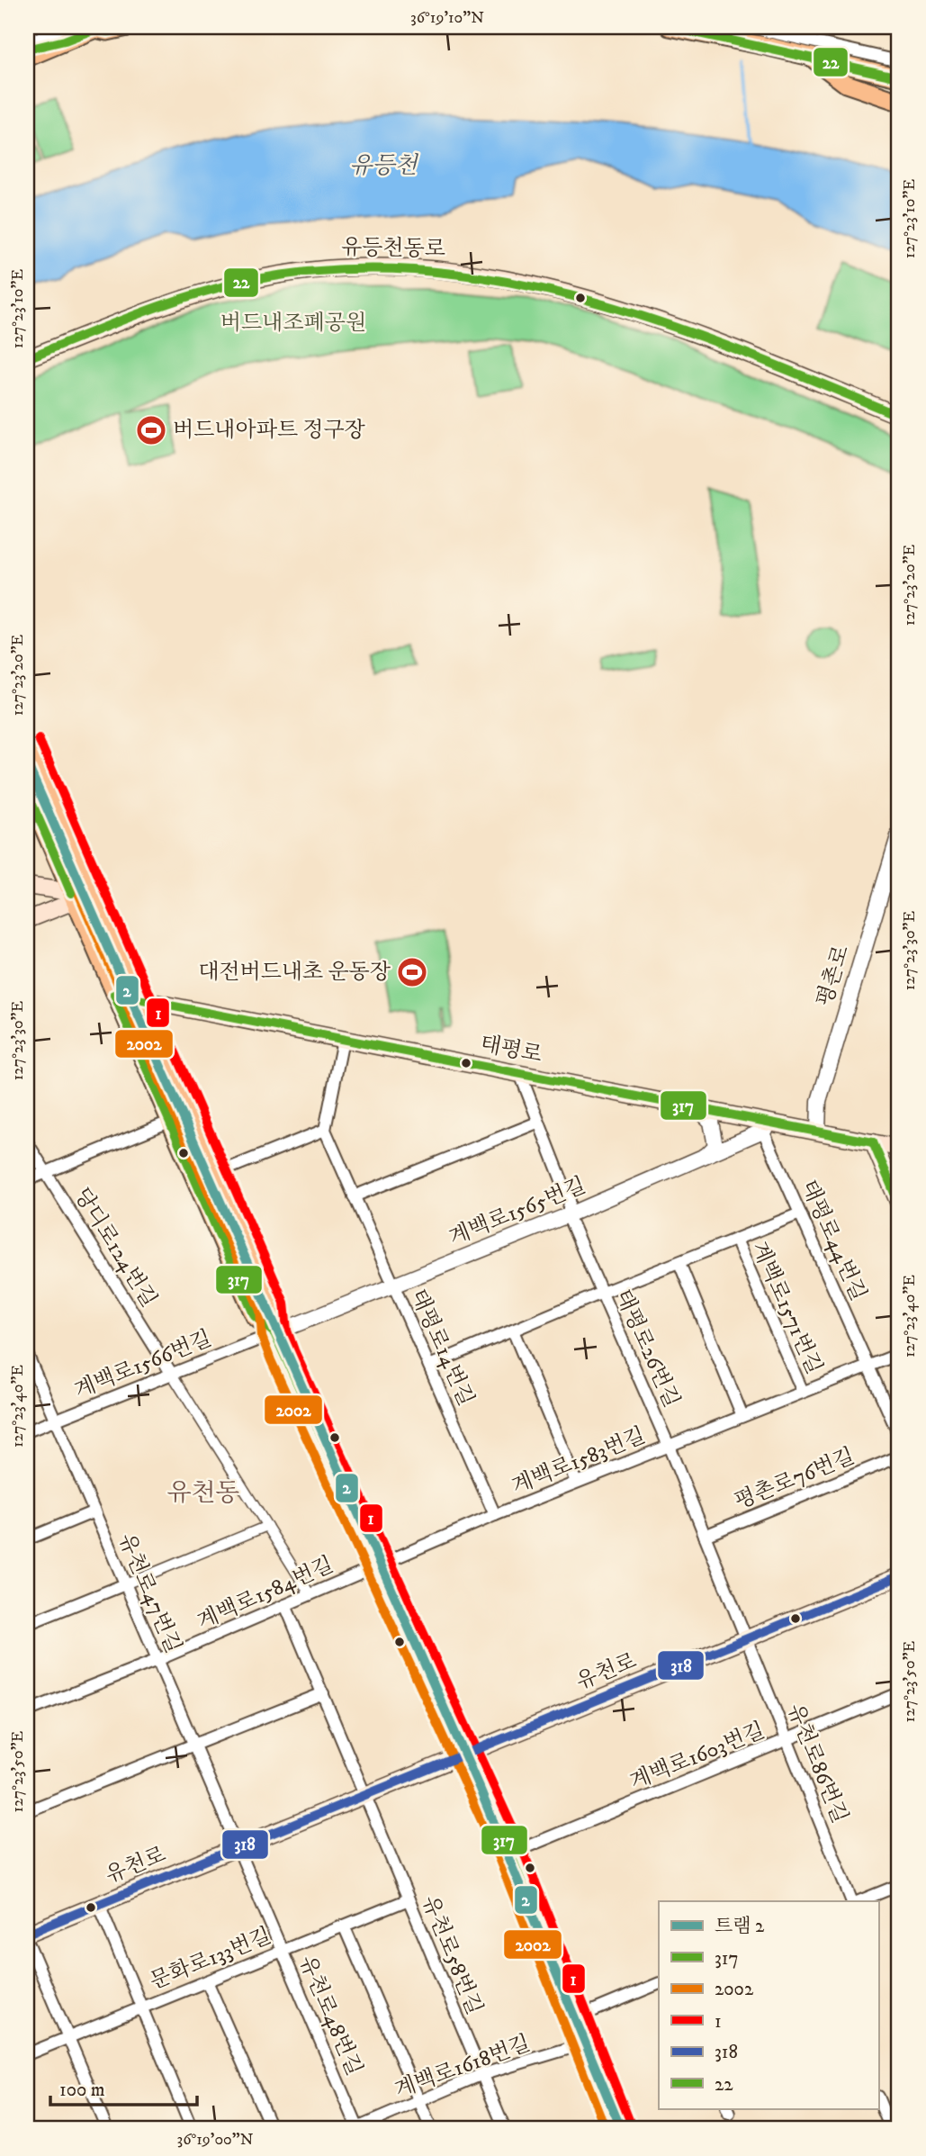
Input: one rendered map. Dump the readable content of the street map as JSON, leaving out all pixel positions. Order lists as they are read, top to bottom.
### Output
{
  "streets": {
    "main road": ["유등천동로", "태평로", "유천로"],
    "street": [
      "평촌로",
      "계백로1565번길",
      "태평로44번길",
      "당디로124번길",
      "계백로1571번길",
      "태평로14번길",
      "태평로26번길",
      "계백로1566번길",
      "계백로1583번길",
      "평촌로76번길",
      "유천로47번길",
      "계백로1584번길",
      "계백로1603번길",
      "유천로86번길",
      "유천로58번길",
      "문화로133번길",
      "유천로48번길",
      "계백로1618번길"
    ]
  },
  "crossings": [
    ["평촌로", "태평로"],
    ["태평로", "계백로1565번길"],
    ["태평로", "태평로44번길"],
    ["태평로", "태평로26번길"],
    ["계백로1565번길", "태평로44번길"],
    ["계백로1565번길", "태평로14번길"],
    ["계백로1565번길", "태평로26번길"],
    ["계백로1565번길", "계백로1566번길"],
    ["태평로44번길", "계백로1571번길"],
    ["태평로44번길", "계백로1583번길"],
    ["당디로124번길", "계백로1566번길"],
    ["계백로1571번길", "태평로14번길"],
    ["계백로1571번길", "태평로26번길"],
    ["계백로1571번길", "계백로1583번길"],
    ["태평로14번길", "계백로1583번길"],
    ["태평로26번길", "계백로1583번길"],
    ["태평로26번길", "평촌로76번길"],
    ["태평로26번길", "유천로"],
    ["태평로26번길", "유천로86번길"],
    ["계백로1566번길", "유천로47번길"],
    ["계백로1583번길", "계백로1584번길"],
    ["유천로47번길", "계백로1584번길"],
    ["유천로47번길", "유천로"],
    ["유천로47번길", "유천로48번길"],
    ["유천로", "유천로86번길"],
    ["유천로", "유천로58번길"],
    ["유천로", "유천로48번길"],
    ["계백로1603번길", "유천로86번길"],
    ["유천로58번길", "문화로133번길"],
    ["유천로58번길", "계백로1618번길"],
    ["문화로133번길", "유천로48번길"],
    ["유천로48번길", "계백로1618번길"]
  ],
  "districts": ["유천동"],
  "water": ["유등천"],
  "parks": ["버드내조폐공원"],
  "places": {
    "sports": ["버드내아파트 정구장", "대전버드내초 운동장"]
  },
  "lines": [
    "transit line 22",
    "transit line 1",
    "tram line 2",
    "transit line 2002",
    "transit line 317",
    "transit line 318"
  ],
  "legend": [
    "트램 2",
    "317",
    "2002",
    "1",
    "318",
    "22"
  ],
  "scale_bar": "100 m",
  "coordinates": [
    "36°19'10\"N",
    "127°23'10\"E",
    "127°23'20\"E",
    "127°23'30\"E",
    "127°23'40\"E",
    "127°23'50\"E",
    "36°19'00\"N"
  ]
}
